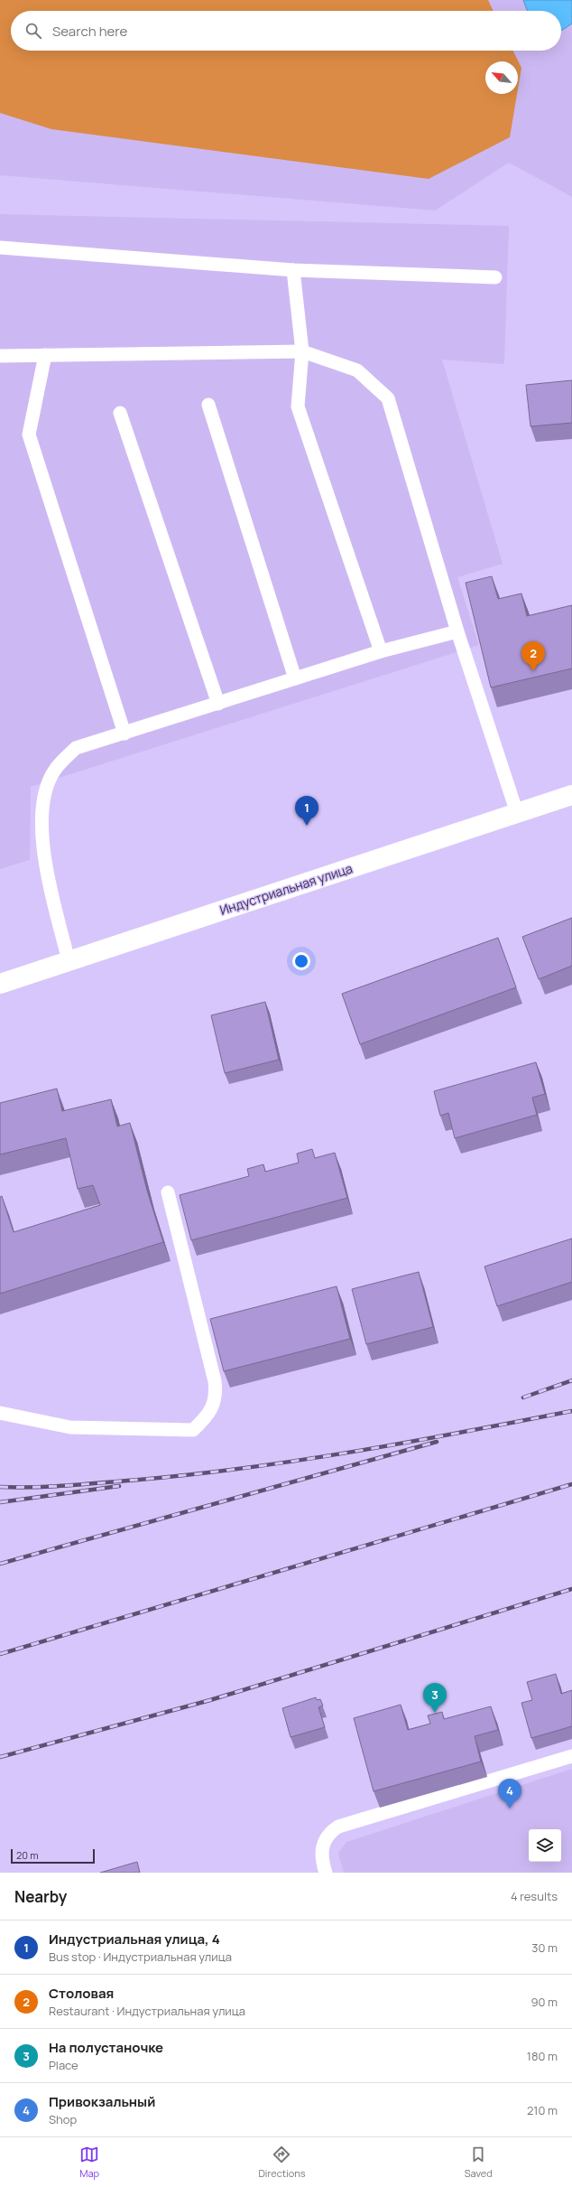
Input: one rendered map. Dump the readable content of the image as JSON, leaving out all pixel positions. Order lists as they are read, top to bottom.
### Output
{
  "streets": {
    "main road": ["Индустриальная улица"]
  },
  "scale_bar": "20 m",
  "north": "top left",
  "page": {
    "search": "Search here",
    "pins": [
      "2",
      "1",
      "3",
      "4"
    ],
    "scale": "20 m",
    "heading": ["Nearby", "4 results"],
    "list": [
      {
        "mark": "1",
        "name": "Индустриальная улица, 4",
        "note": "Bus stop · Индустриальная улица",
        "value": "30 m"
      },
      {
        "mark": "2",
        "name": "Столовая",
        "note": "Restaurant · Индустриальная улица",
        "value": "90 m"
      },
      {
        "mark": "3",
        "name": "На полустаночке",
        "note": "Place",
        "value": "180 m"
      },
      {
        "mark": "4",
        "name": "Привокзальный",
        "note": "Shop",
        "value": "210 m"
      }
    ],
    "nav": ["Map", "Directions", "Saved"]
  }
}
